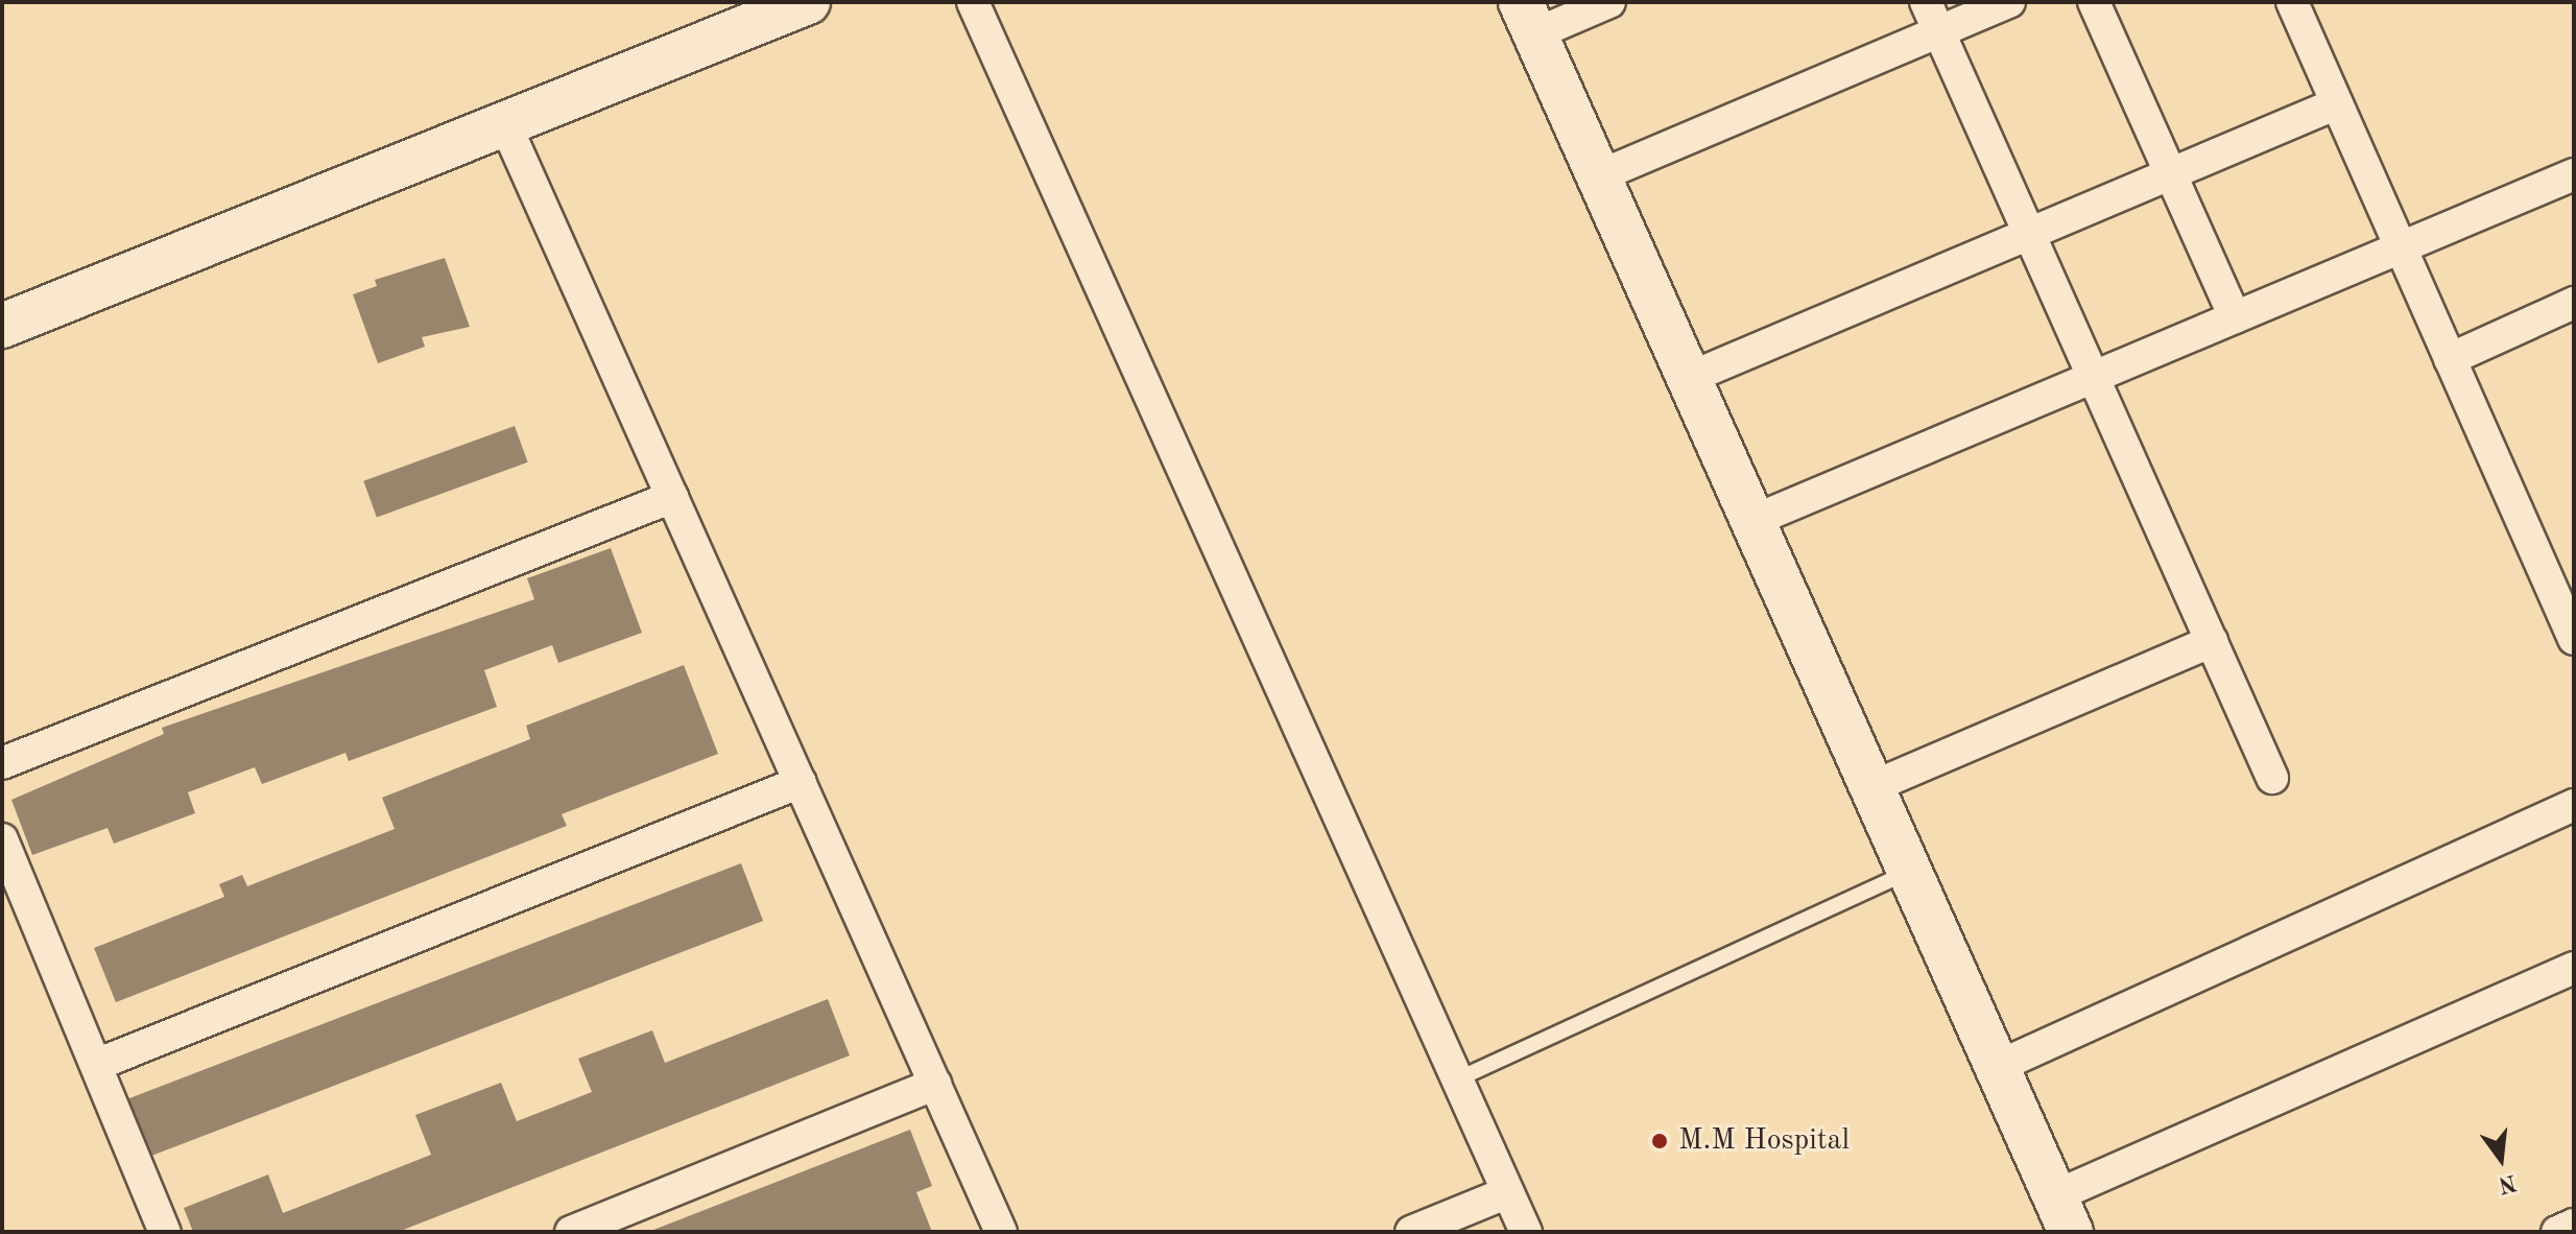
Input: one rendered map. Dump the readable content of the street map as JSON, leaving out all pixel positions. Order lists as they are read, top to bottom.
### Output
{
  "places": ["M.M Hospital"],
  "north": "bottom"
}
